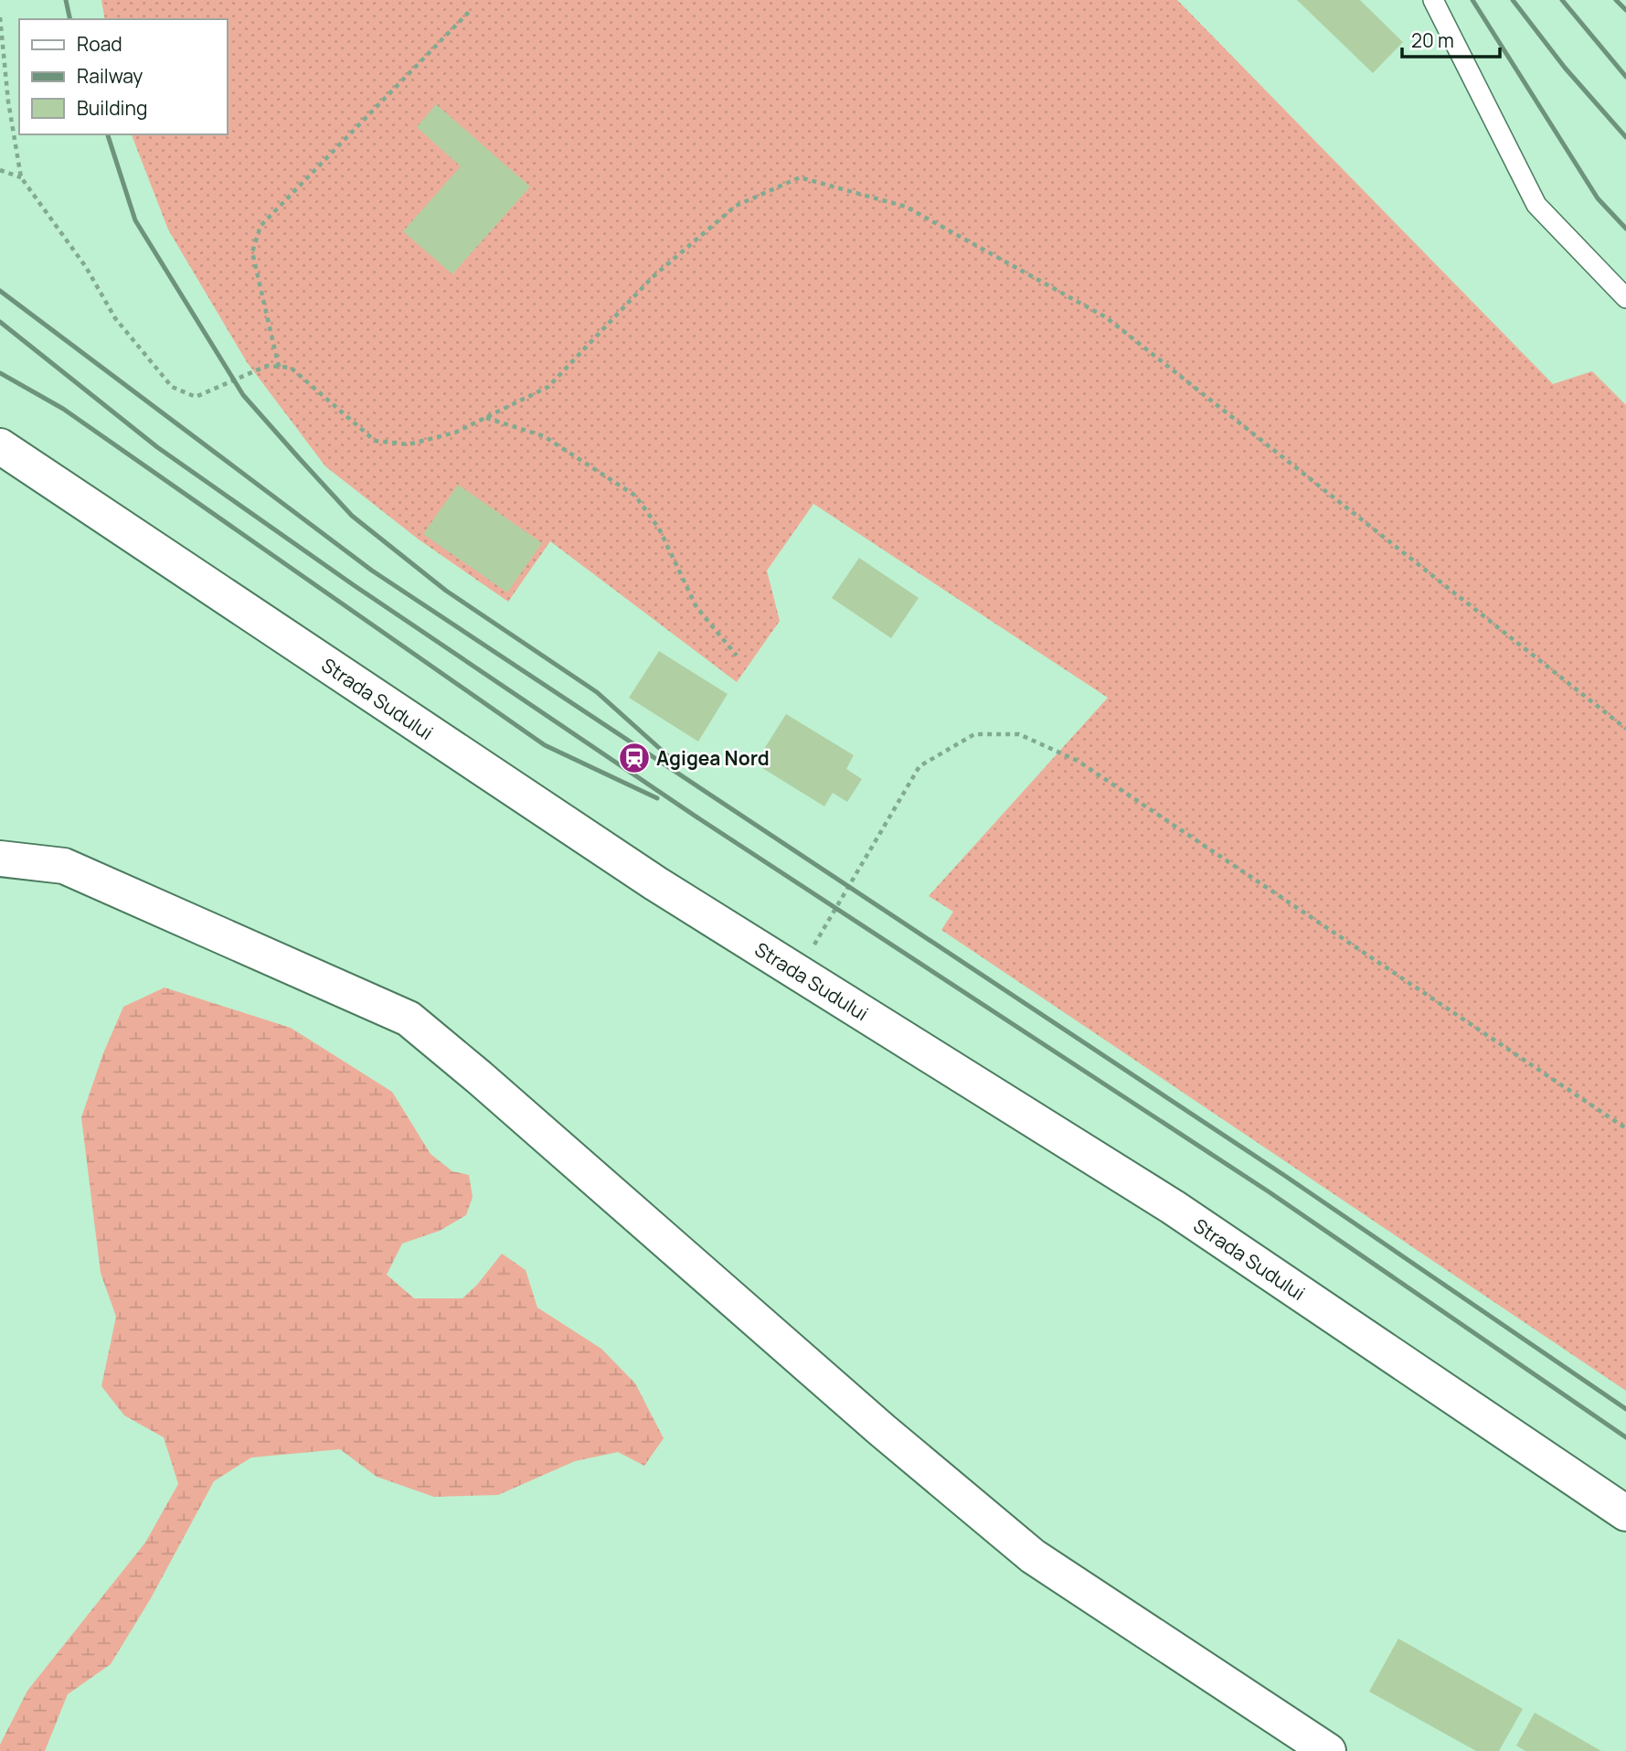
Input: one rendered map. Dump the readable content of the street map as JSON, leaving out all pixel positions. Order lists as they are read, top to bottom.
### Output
{
  "streets": {
    "street": ["Strada Sudului"]
  },
  "places": {
    "station": ["Agigea Nord"]
  },
  "legend": ["Road", "Railway", "Building"],
  "scale_bar": "20 m"
}
